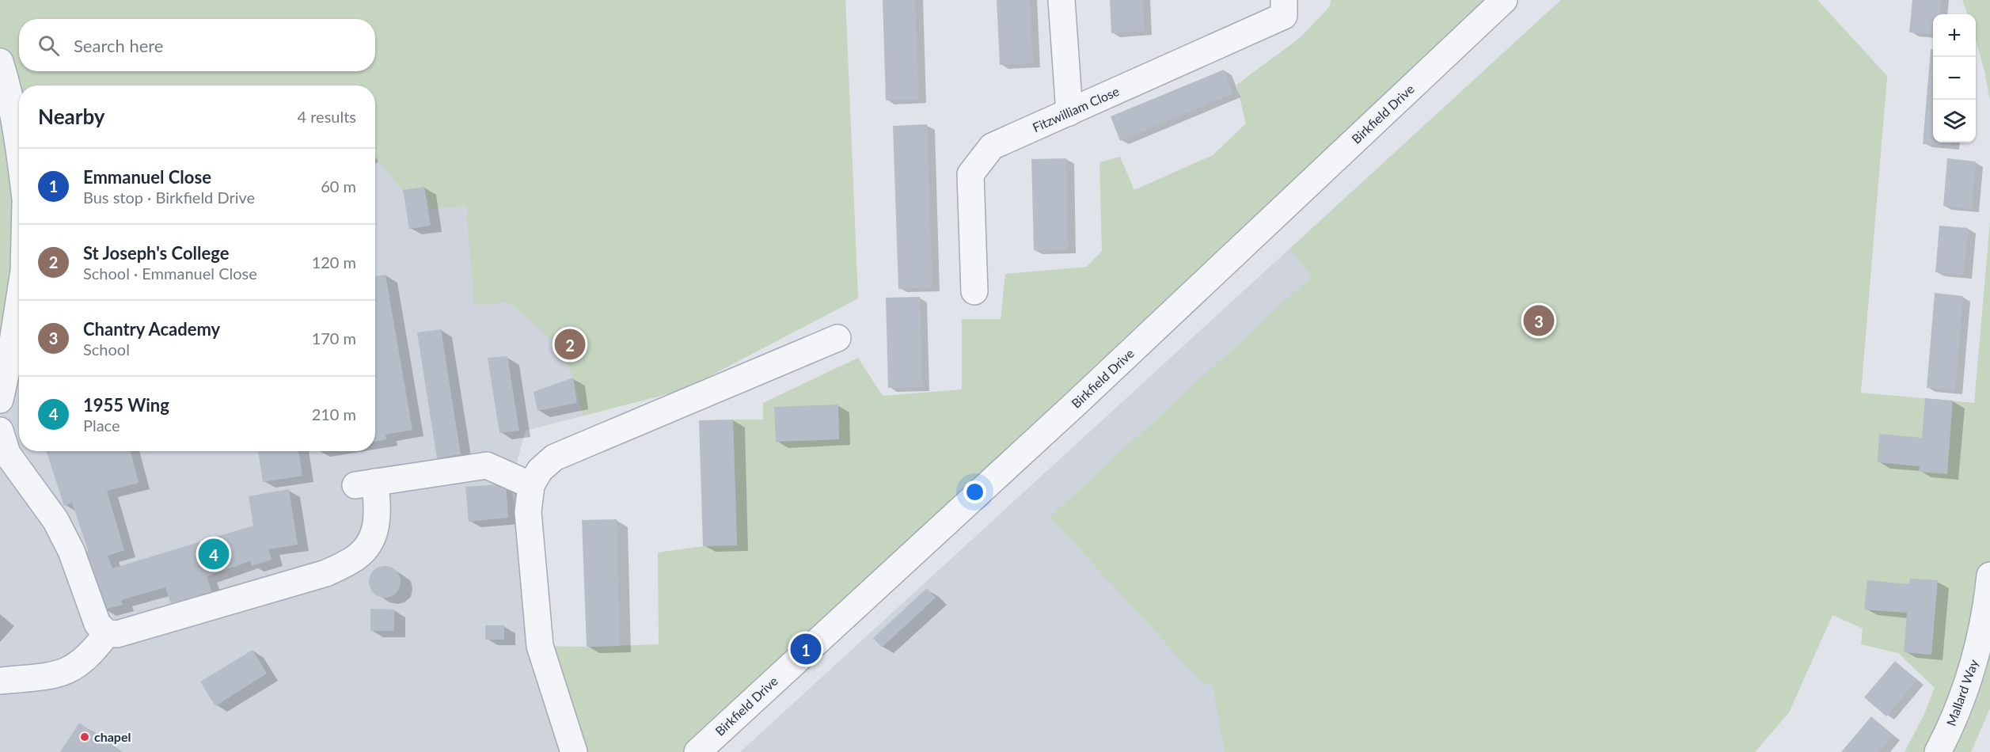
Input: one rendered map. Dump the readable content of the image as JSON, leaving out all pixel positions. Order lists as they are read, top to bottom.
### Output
{
  "streets": {
    "street": ["Fitzwilliam Close", "Birkfield Drive", "Mallard Way"]
  },
  "places": ["chapel"],
  "page": {
    "map_buttons": ["+", "−"],
    "search": "Search here",
    "heading": ["Nearby", "4 results"],
    "list": [
      {
        "mark": "1",
        "name": "Emmanuel Close",
        "note": "Bus stop · Birkfield Drive",
        "value": "60 m"
      },
      {
        "mark": "2",
        "name": "St Joseph's College",
        "note": "School · Emmanuel Close",
        "value": "120 m"
      },
      {
        "mark": "3",
        "name": "Chantry Academy",
        "note": "School",
        "value": "170 m"
      },
      {
        "mark": "4",
        "name": "1955 Wing",
        "note": "Place",
        "value": "210 m"
      }
    ],
    "pins": [
      "3",
      "2",
      "4",
      "1"
    ]
  }
}
